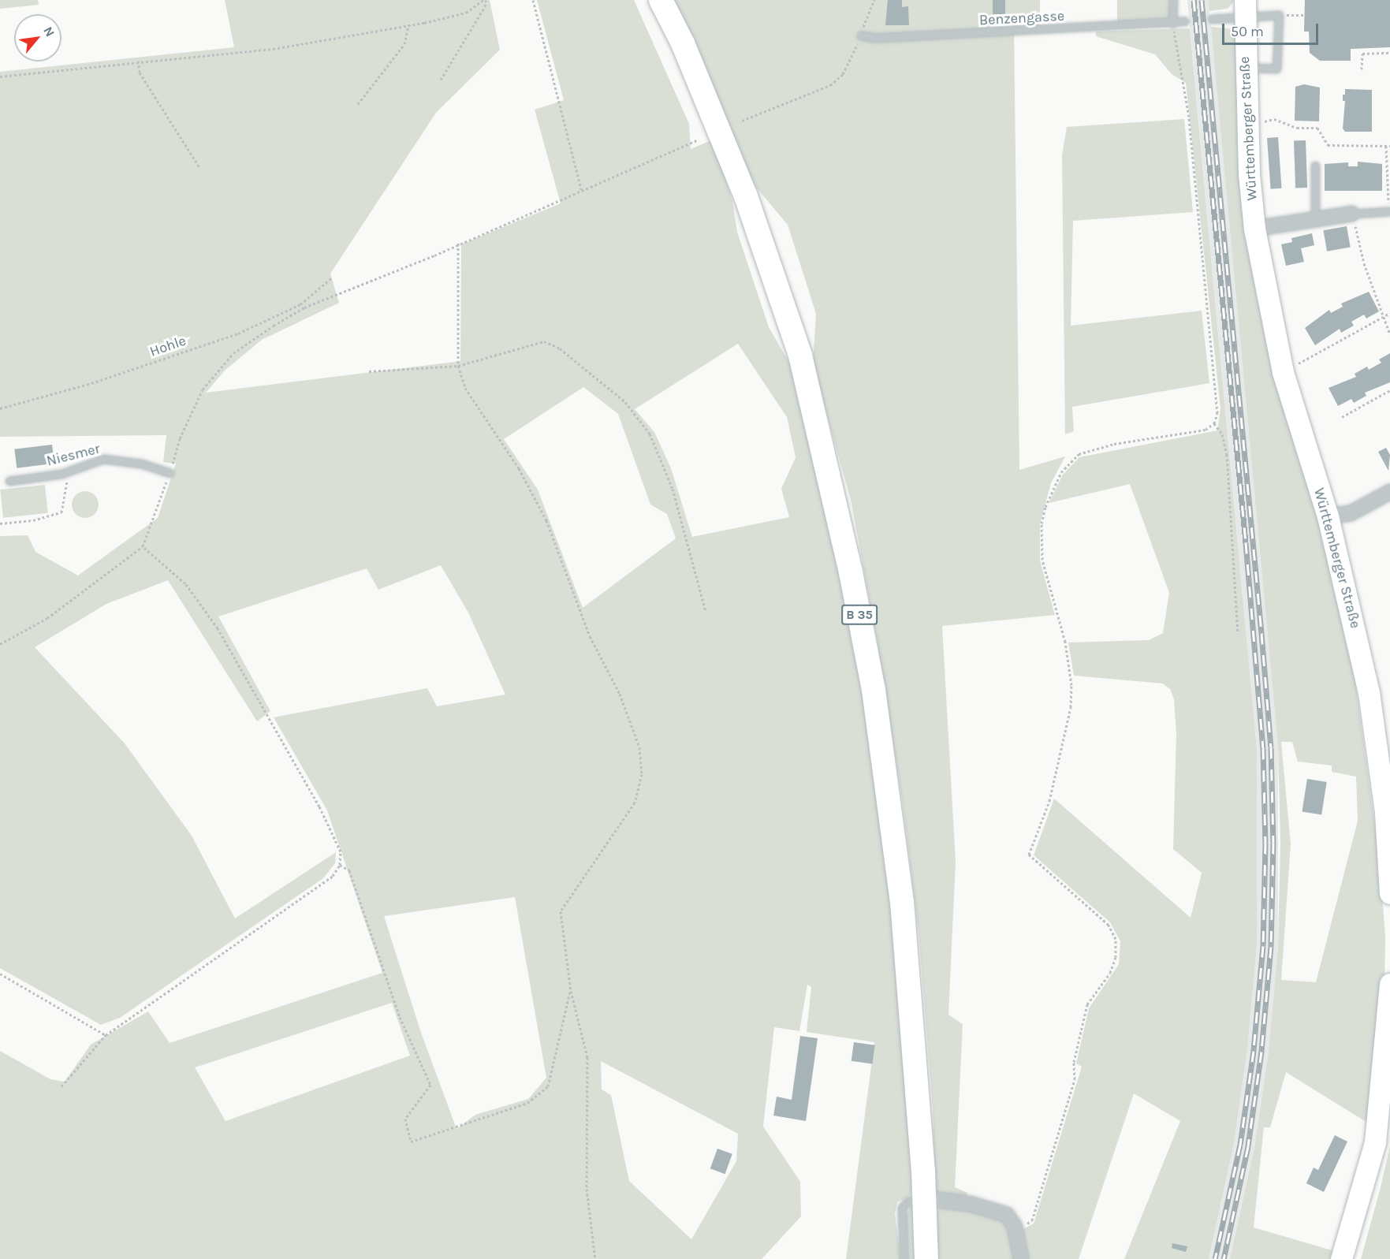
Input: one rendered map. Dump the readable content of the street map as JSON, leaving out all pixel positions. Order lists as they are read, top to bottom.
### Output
{
  "streets": {
    "main road": ["Württemberger Straße", "B 35"],
    "lane": ["Benzengasse", "Niesmer"],
    "path": ["Hohle"]
  },
  "scale_bar": "50 m",
  "north": "top right"
}
